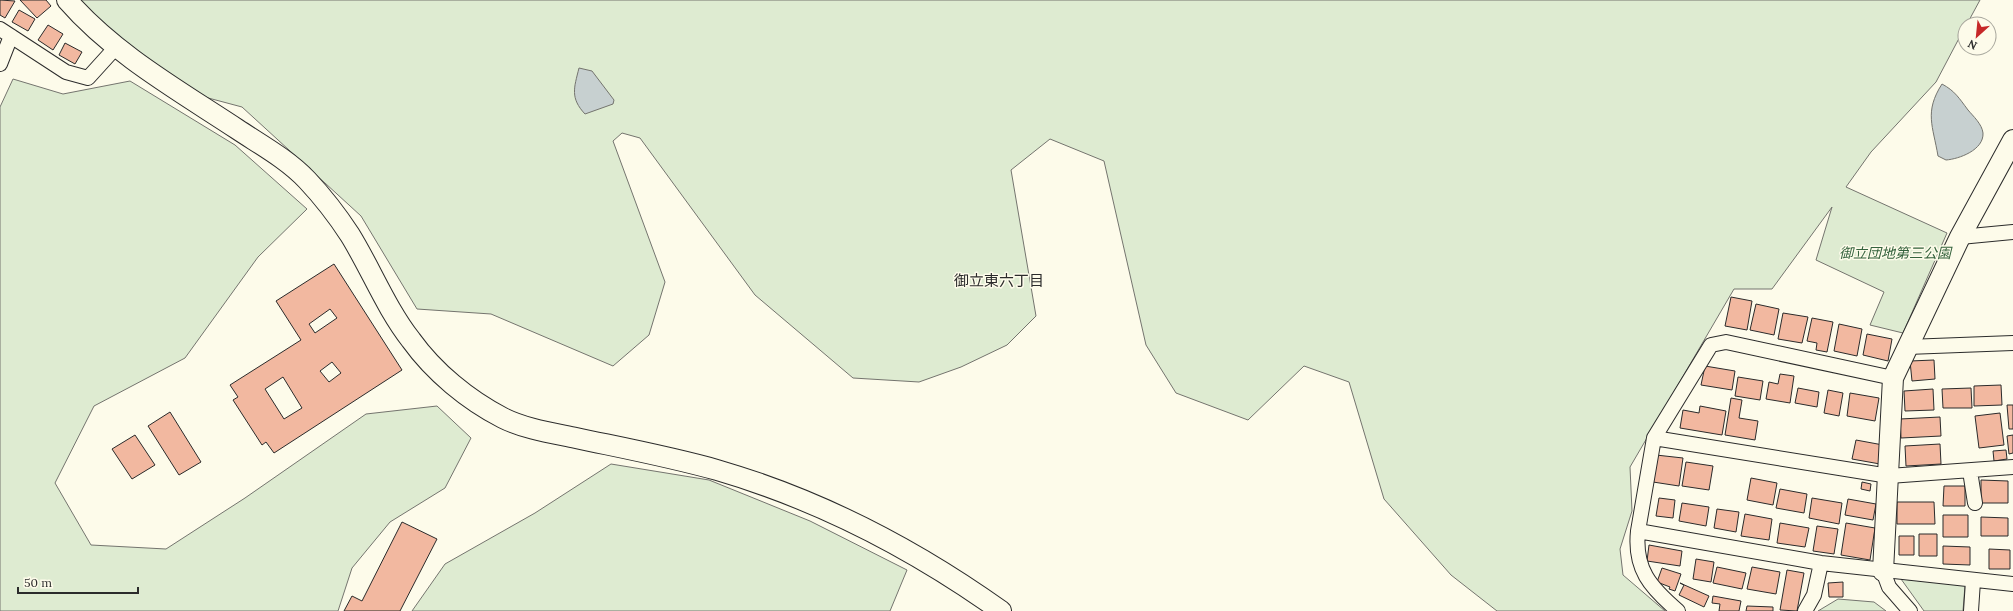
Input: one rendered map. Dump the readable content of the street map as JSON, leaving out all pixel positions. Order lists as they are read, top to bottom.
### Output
{
  "districts": ["御立東六丁目"],
  "parks": ["御立団地第三公園"],
  "scale_bar": "50 m",
  "north": "bottom left"
}
